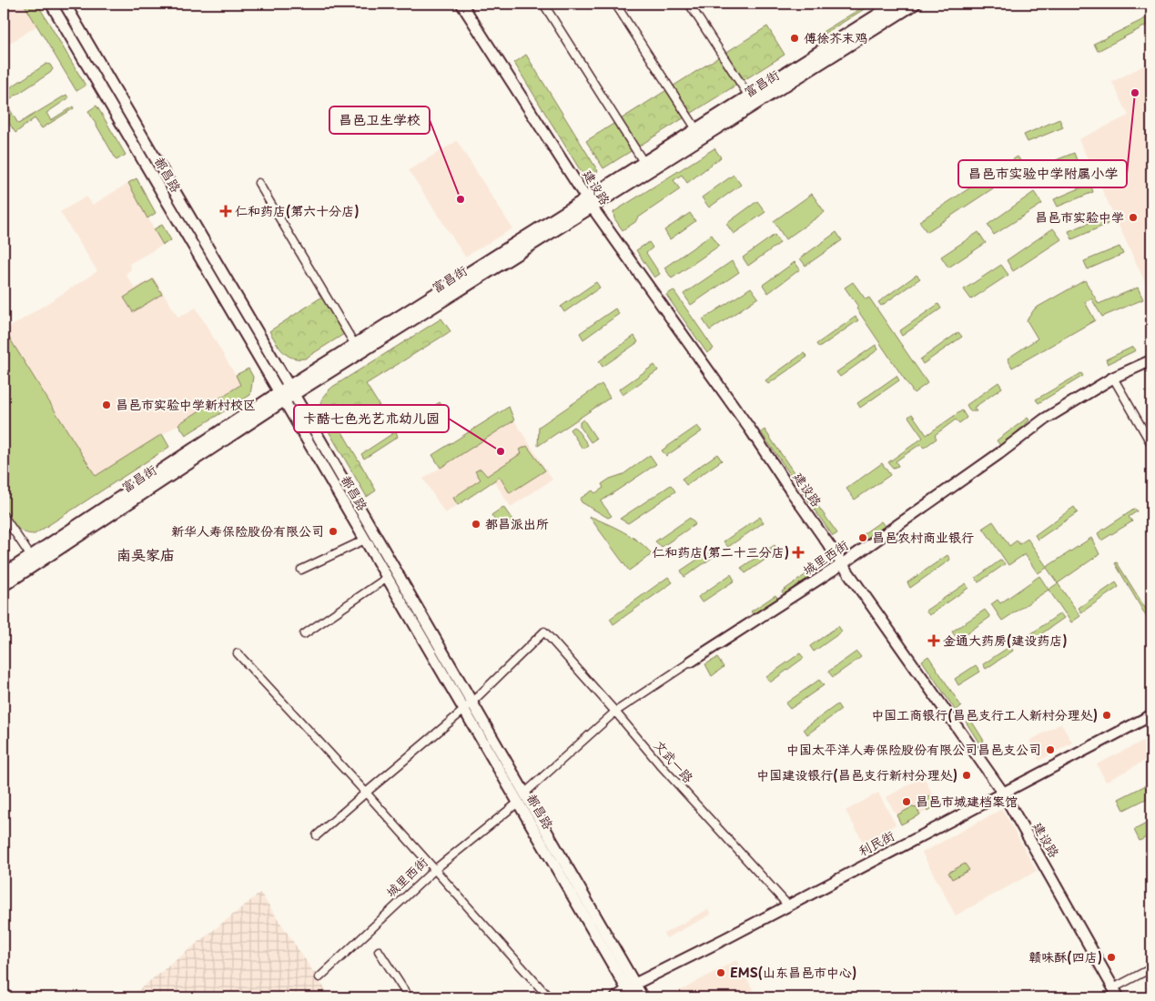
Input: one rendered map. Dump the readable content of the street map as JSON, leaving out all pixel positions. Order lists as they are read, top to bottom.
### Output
{
  "streets": {
    "main road": ["富昌街"],
    "street": [
      "都昌路",
      "建设路",
      "城里西街",
      "文武一路",
      "利民街"
    ]
  },
  "crossings": [
    ["富昌街", "都昌路"],
    ["富昌街", "建设路"],
    ["都昌路", "城里西街"],
    ["都昌路", "利民街"],
    ["建设路", "城里西街"],
    ["建设路", "利民街"],
    ["城里西街", "文武一路"],
    ["文武一路", "利民街"]
  ],
  "districts": ["南吴家庙"],
  "places": {
    "other": [
      "傅徐芥末鸡",
      "昌邑市实验中学附属小学",
      "昌邑卫生学校",
      "昌邑市实验中学",
      "昌邑市实验中学新村校区",
      "卡酷七色光艺术幼儿园",
      "都昌派出所",
      "新华人寿保险股份有限公司",
      "昌邑农村商业银行",
      "中国工商银行(昌邑支行工人新村分理处)",
      "中国太平洋人寿保险股份有限公司昌邑支公司",
      "中国建设银行(昌邑支行新村分理处)",
      "昌邑市城建档案馆",
      "赣味酥(四店)",
      "EMS(山东昌邑市中心)"
    ],
    "health": ["仁和药店(第六十分店)", "仁和药店(第二十三分店)", "金通大药房(建设药店)"]
  }
}
